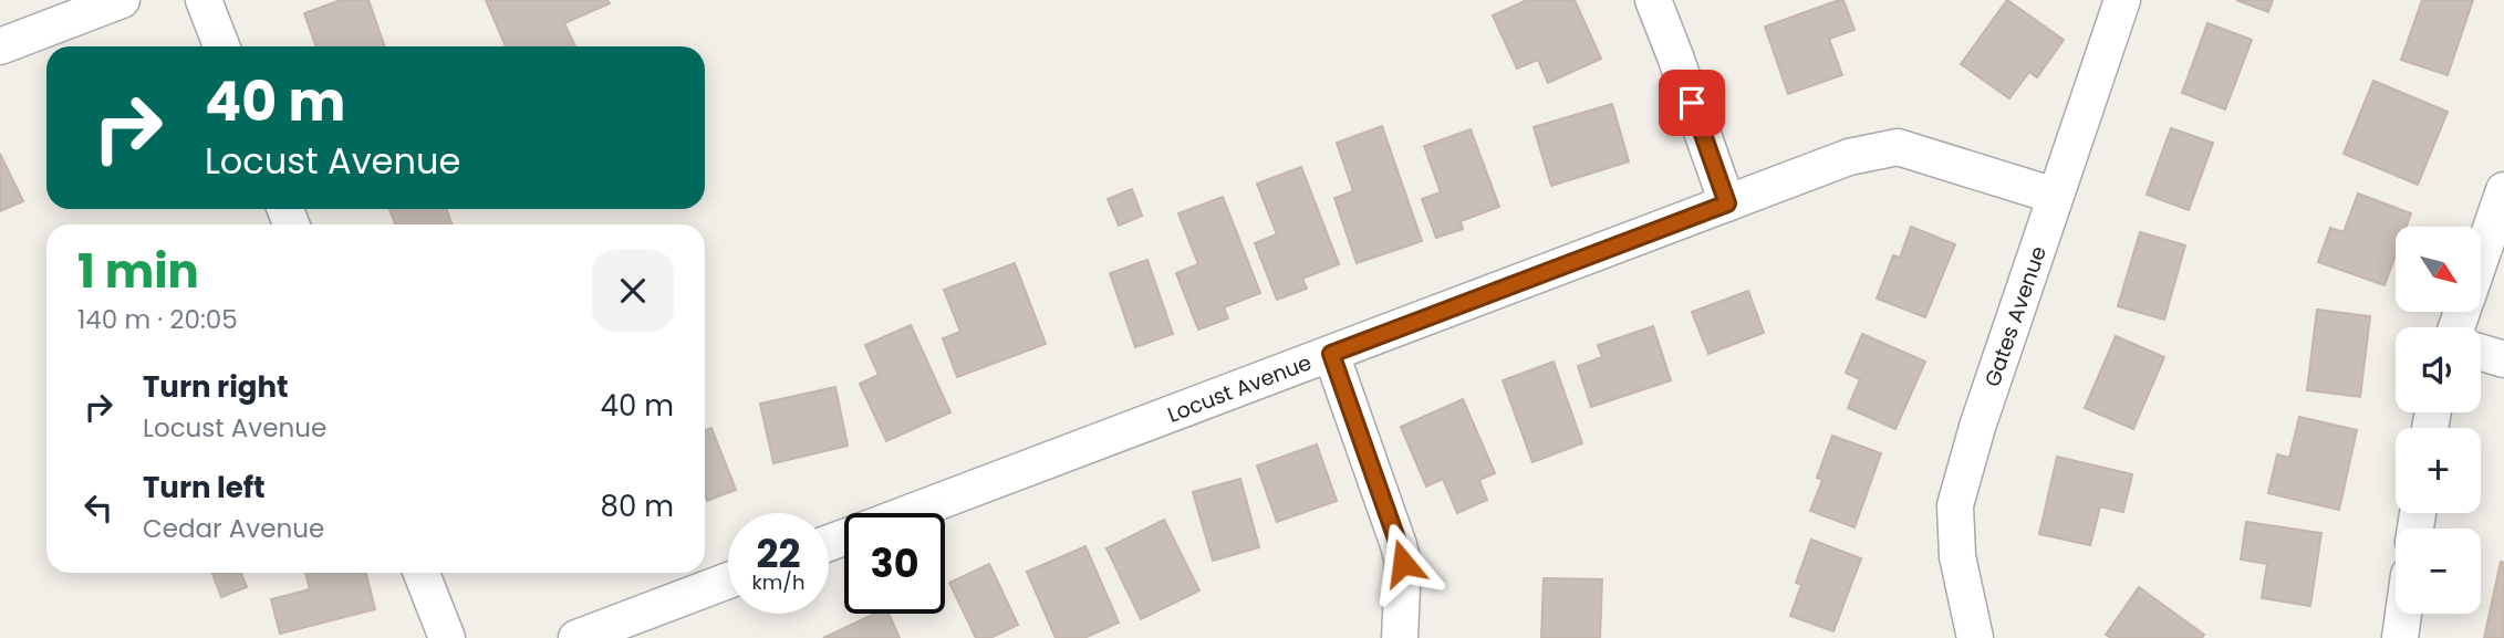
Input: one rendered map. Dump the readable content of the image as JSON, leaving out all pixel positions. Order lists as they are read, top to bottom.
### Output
{
  "streets": {
    "street": ["Gates Avenue", "Locust Avenue"]
  },
  "crossings": [
    ["Gates Avenue", "Locust Avenue"]
  ],
  "north": "bottom right",
  "page": {
    "turn": ["40 m", "Locust Avenue"],
    "heading": ["1 min", "140 m · 20:05"],
    "map_buttons": ["+", "−"],
    "list": [
      {
        "name": "Turn right",
        "note": "Locust Avenue",
        "value": "40 m"
      },
      {
        "name": "Turn left",
        "note": "Cedar Avenue",
        "value": "80 m"
      }
    ],
    "speed": "22 km/h",
    "limit": "30"
  }
}
